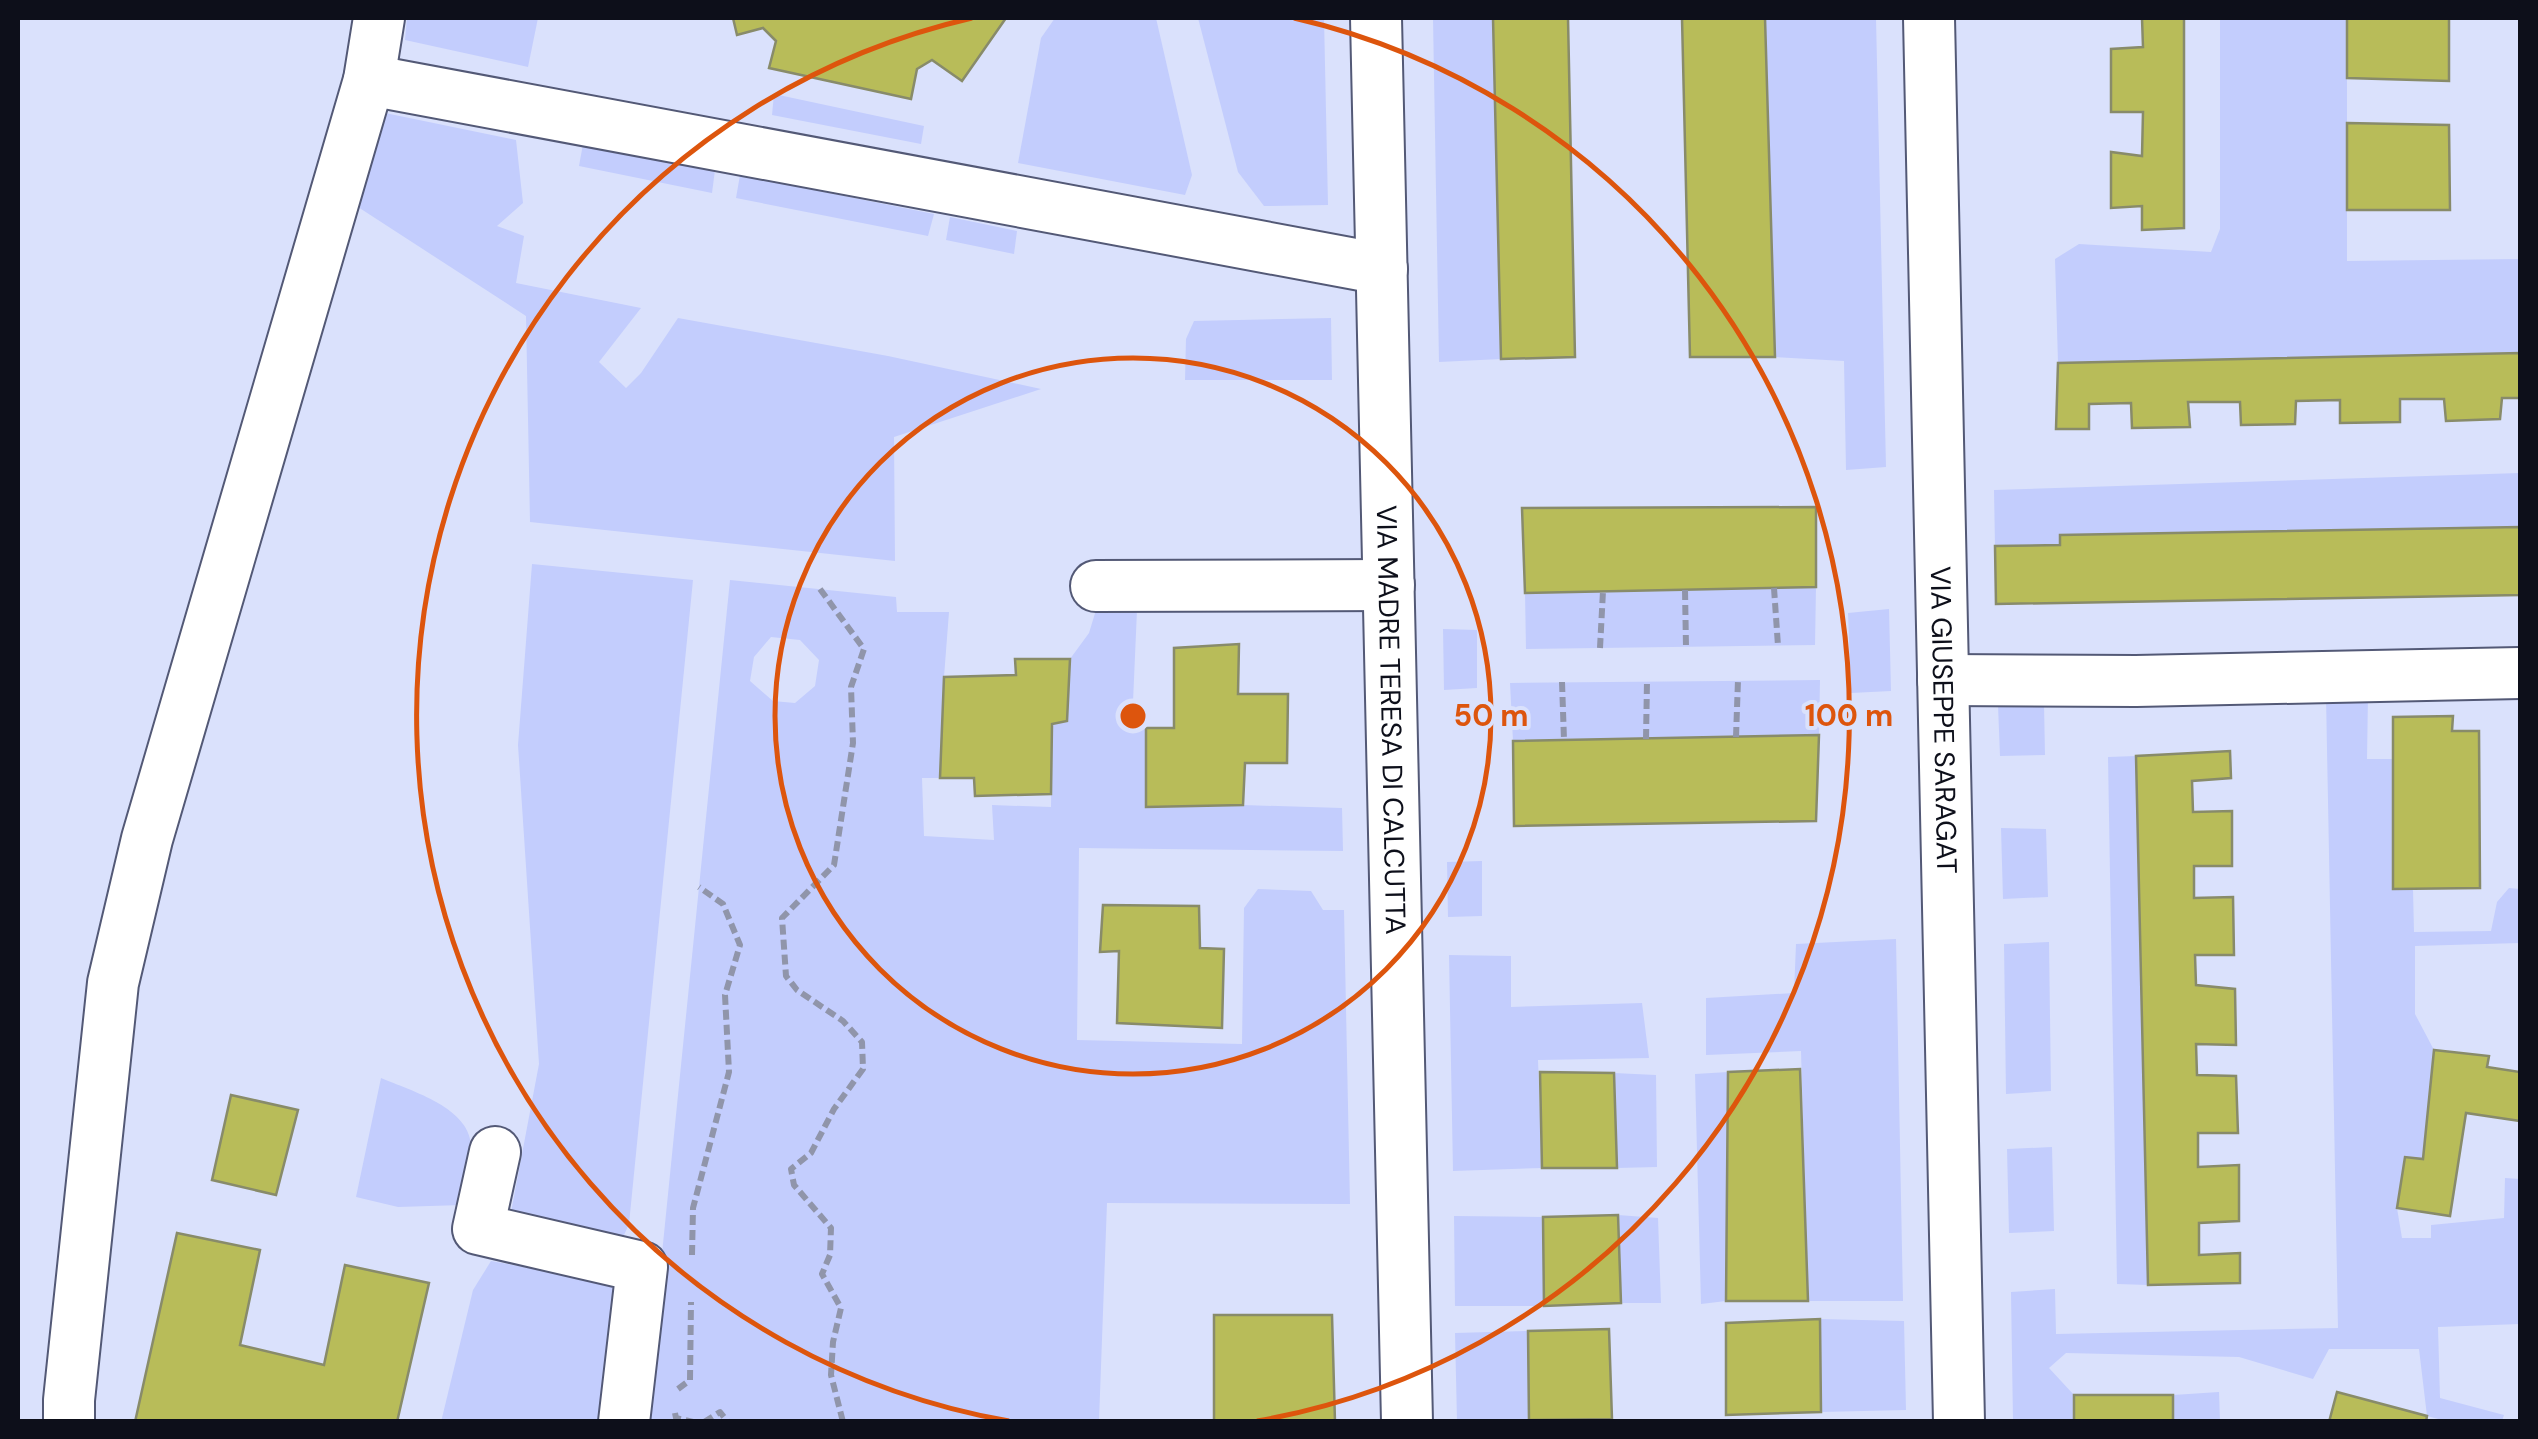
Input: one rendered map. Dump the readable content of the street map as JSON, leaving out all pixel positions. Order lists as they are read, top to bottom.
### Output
{
  "streets": {
    "street": ["VIA MADRE TERESA DI CALCUTTA", "VIA GIUSEPPE SARAGAT"]
  },
  "rings": ["50 m", "100 m"]
}
